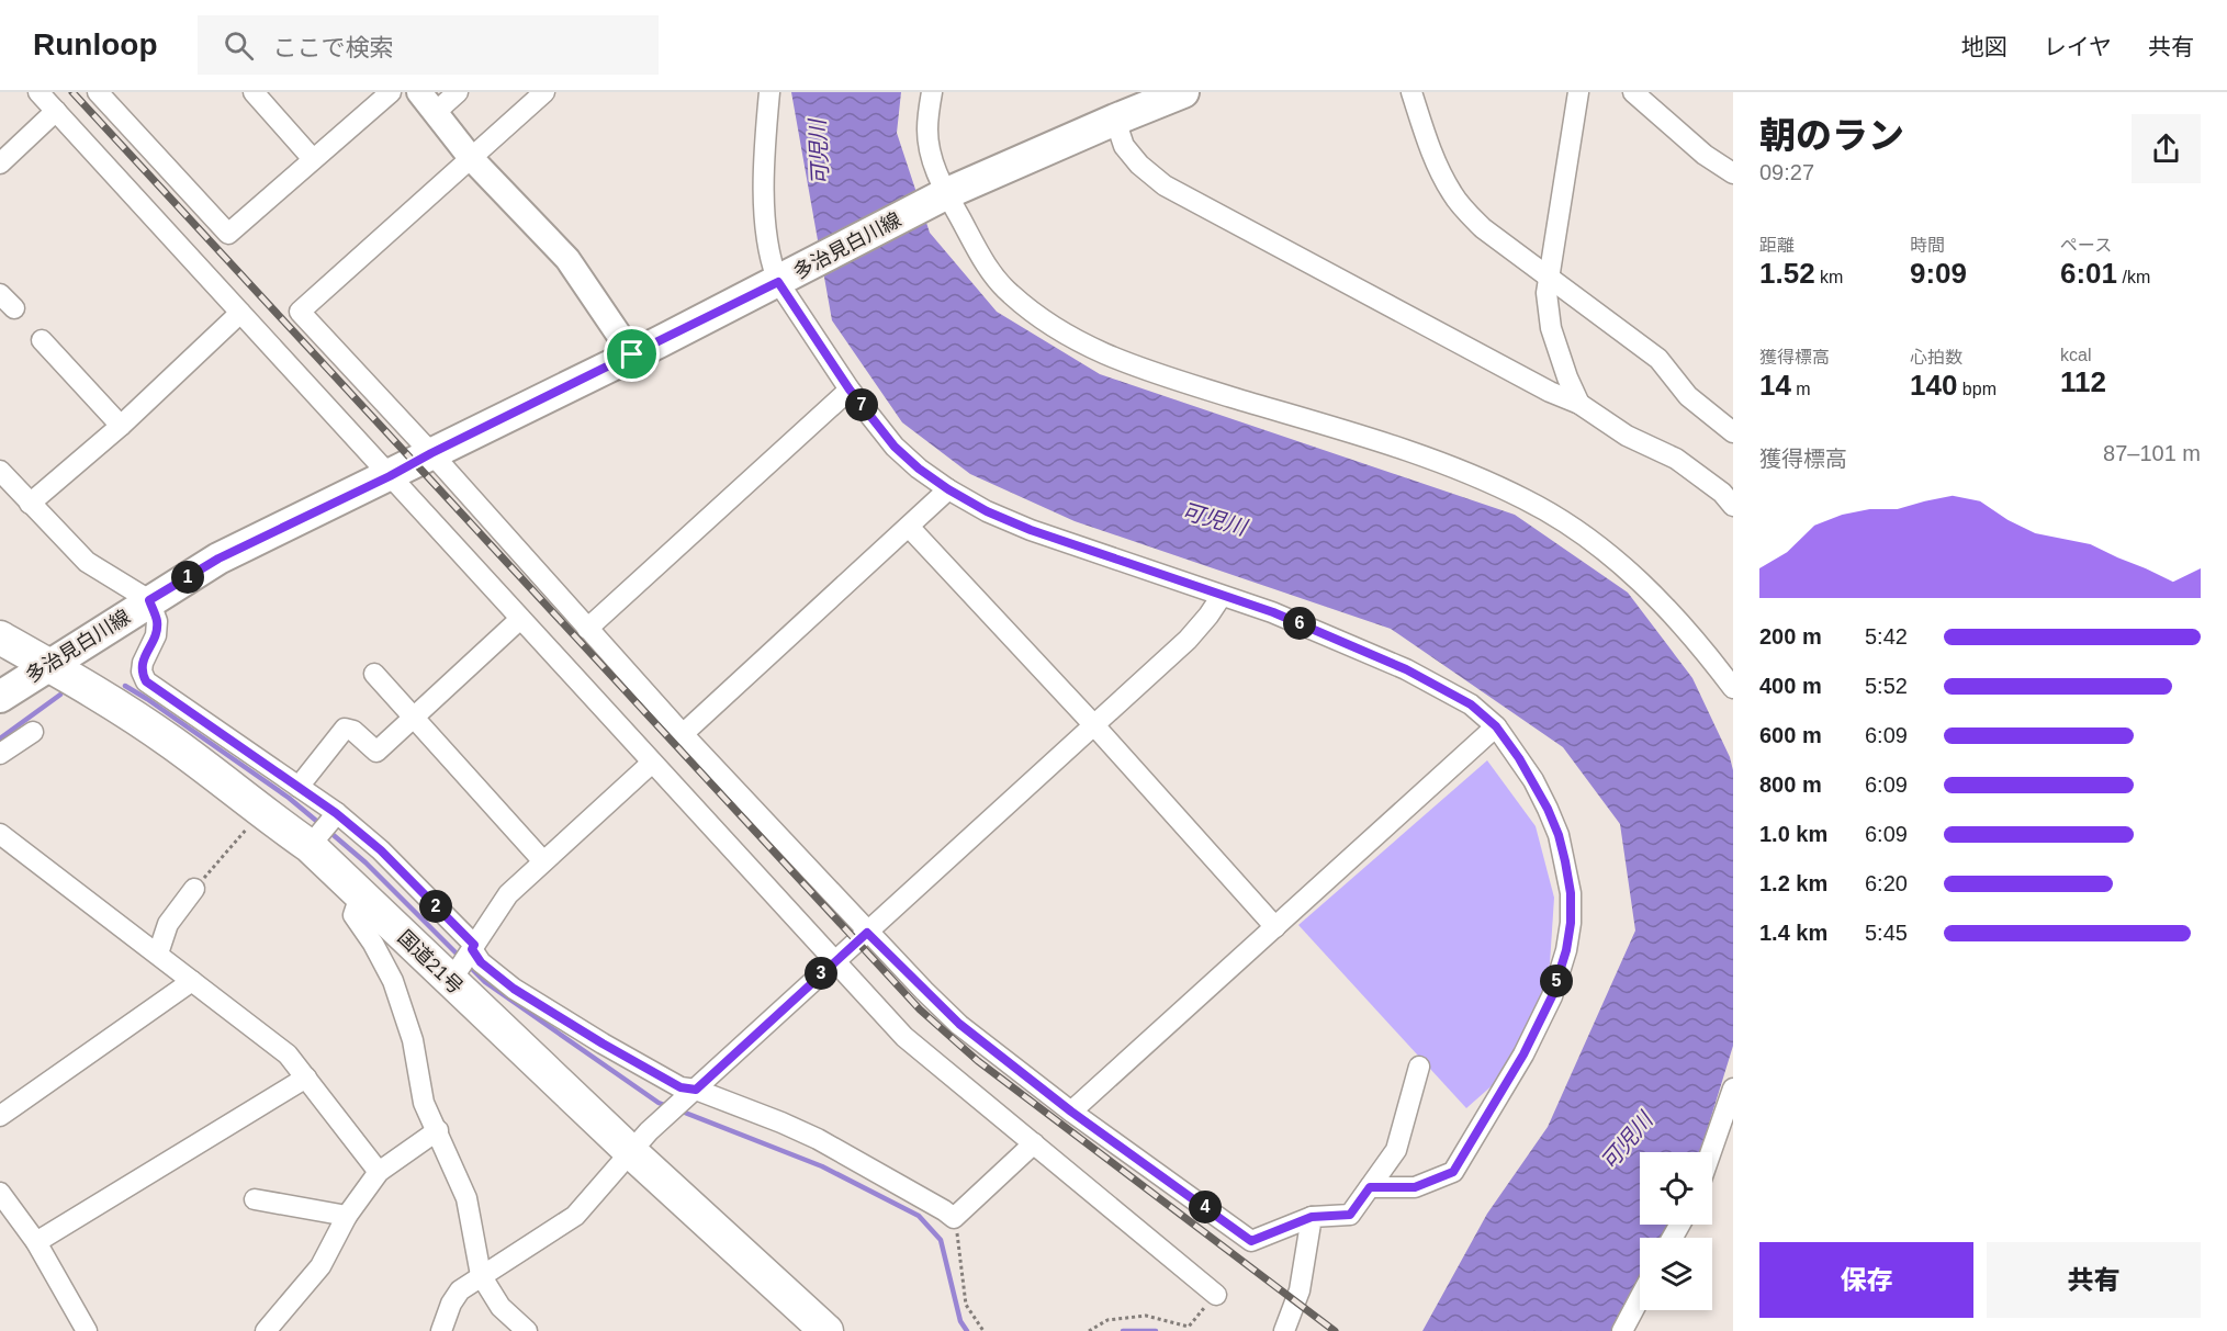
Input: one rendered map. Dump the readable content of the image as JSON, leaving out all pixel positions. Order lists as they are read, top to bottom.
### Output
{
  "streets": {
    "highway": ["国道21号"],
    "main road": ["多治見白川線"]
  },
  "crossings": [
    ["多治見白川線", "国道21号"]
  ],
  "water": ["可児川"],
  "page": {
    "header": "Runloop",
    "search": "ここで検索",
    "nav": ["地図", "レイヤ", "共有"],
    "heading": ["朝のラン", "09:27"],
    "stats": [
      ["距離", "1.52 km"],
      ["時間", "9:09"],
      ["ペース", "6:01 /km"],
      ["獲得標高", "14 m"],
      ["心拍数", "140 bpm"],
      ["kcal", "112"]
    ],
    "pins": [
      "7",
      "1",
      "6",
      "2",
      "3",
      "5",
      "4"
    ],
    "chart": ["獲得標高", "87–101 m"],
    "list": [
      {
        "name": "200 m",
        "note": "5:42"
      },
      {
        "name": "400 m",
        "note": "5:52"
      },
      {
        "name": "600 m",
        "note": "6:09"
      },
      {
        "name": "800 m",
        "note": "6:09"
      },
      {
        "name": "1.0 km",
        "note": "6:09"
      },
      {
        "name": "1.2 km",
        "note": "6:20"
      },
      {
        "name": "1.4 km",
        "note": "5:45"
      }
    ],
    "buttons": ["保存", "共有"]
  }
}
